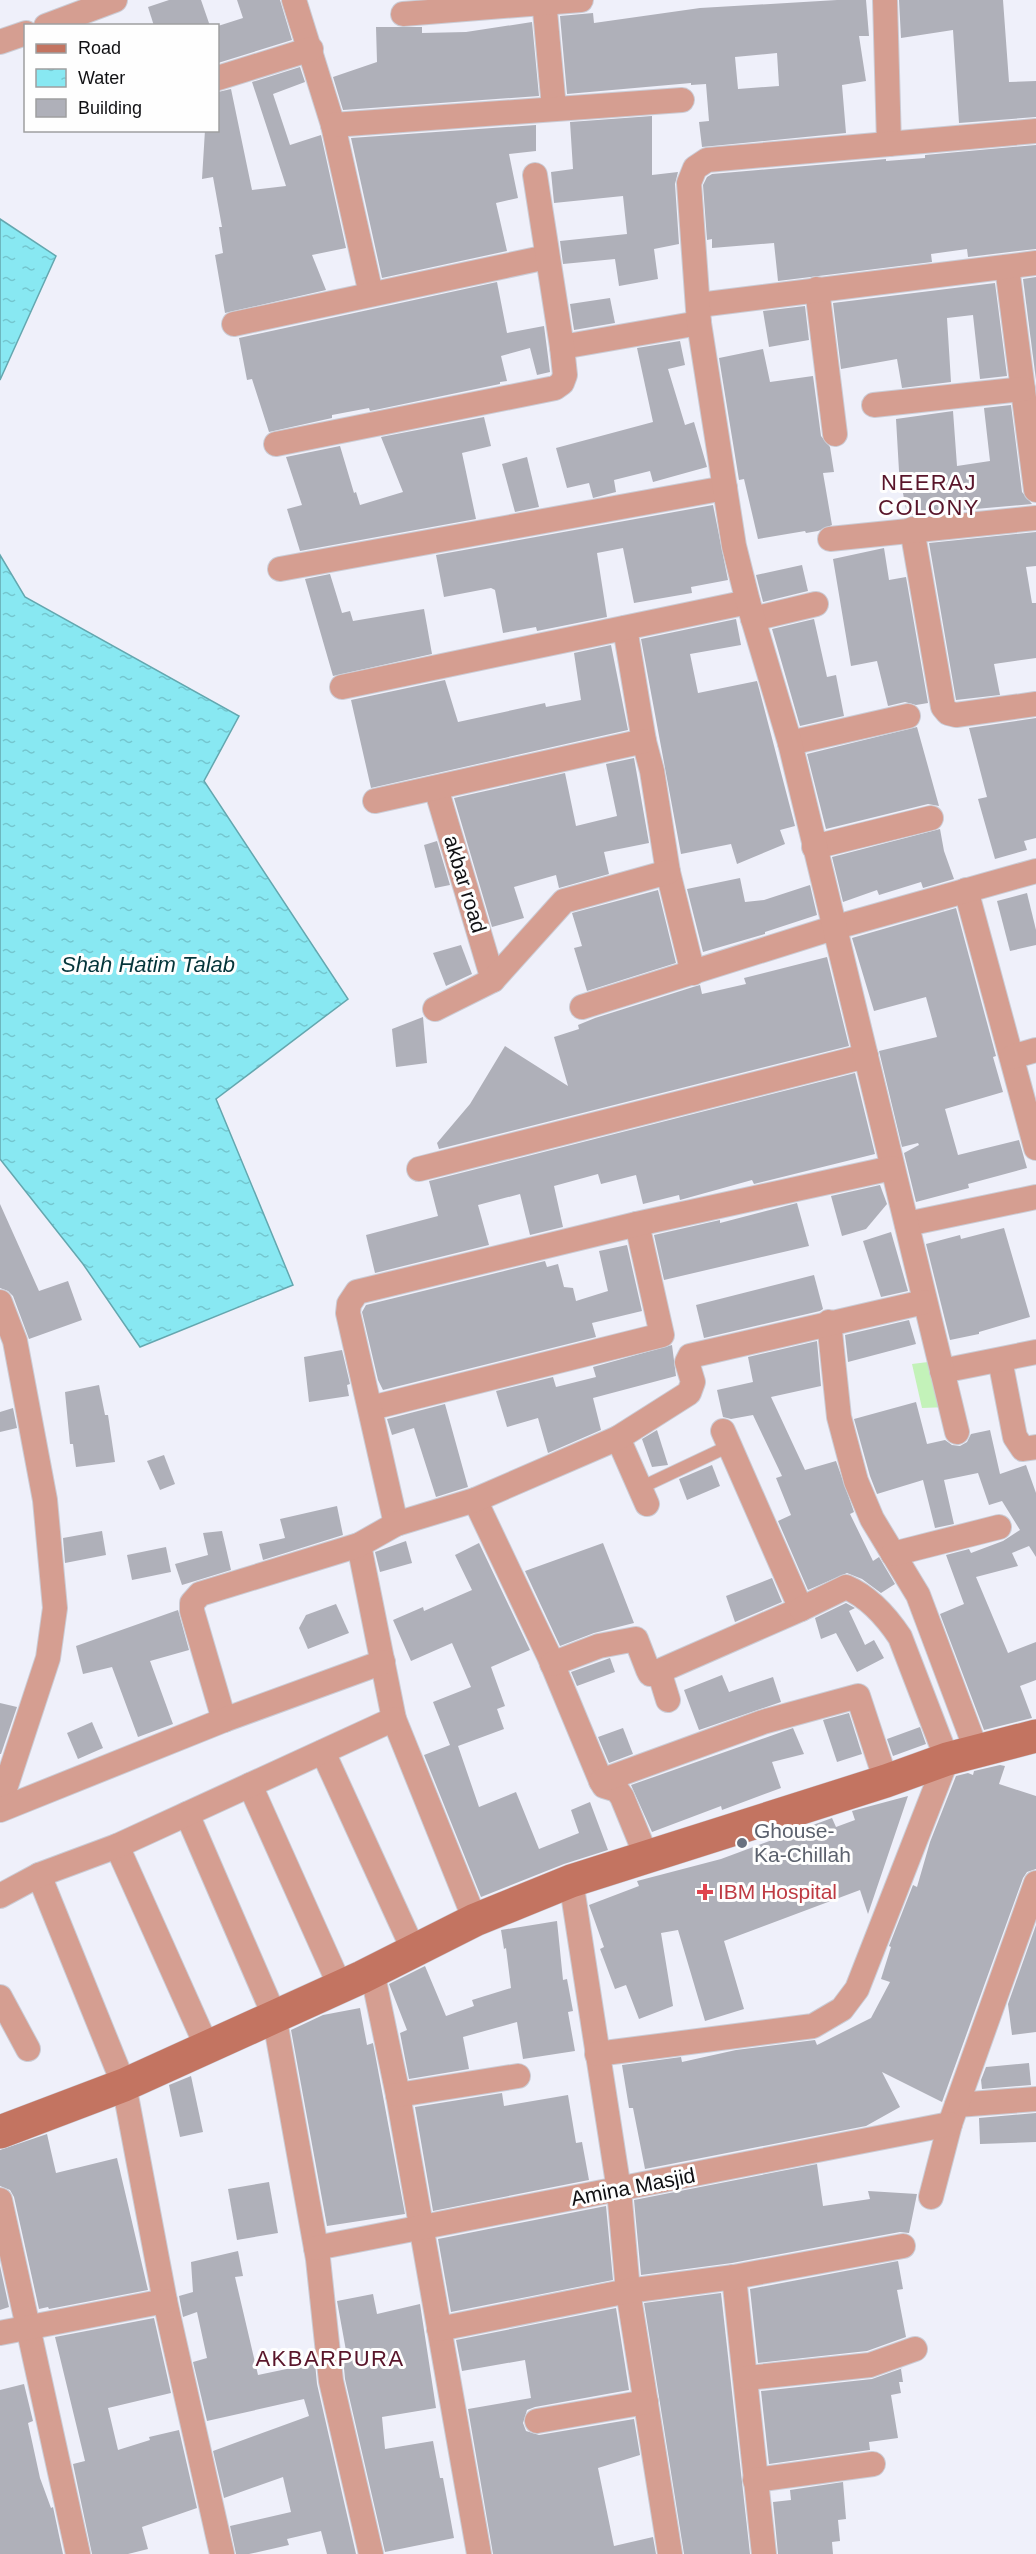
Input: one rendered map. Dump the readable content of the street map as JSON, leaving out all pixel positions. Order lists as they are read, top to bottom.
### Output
{
  "streets": {
    "street": ["akbar road", "Amina Masjid"]
  },
  "districts": ["NEERAJ COLONY", "AKBARPURA"],
  "water": ["Shah Hatim Talab"],
  "places": {
    "other": ["Ghouse- Ka-Chillah"],
    "health": ["IBM Hospital"]
  },
  "legend": ["Road", "Water", "Building"]
}
